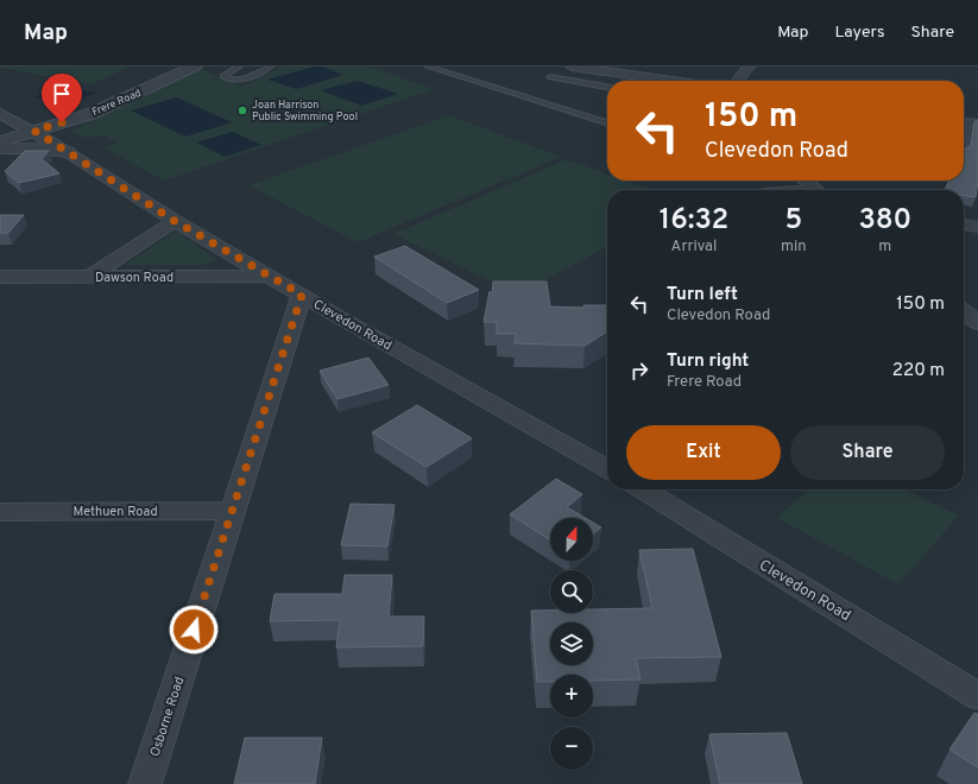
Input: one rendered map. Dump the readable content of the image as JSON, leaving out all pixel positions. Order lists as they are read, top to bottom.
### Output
{
  "streets": {
    "street": [
      "Frere Road",
      "Dawson Road",
      "Clevedon Road",
      "Methuen Road",
      "Osborne Road"
    ]
  },
  "crossings": [
    ["Frere Road", "Clevedon Road"],
    ["Dawson Road", "Clevedon Road"],
    ["Clevedon Road", "Osborne Road"],
    ["Methuen Road", "Osborne Road"]
  ],
  "places": ["Joan Harrison Public Swimming Pool"],
  "north": "top",
  "page": {
    "header": "Map",
    "nav": ["Map", "Layers", "Share"],
    "turn": ["150 m", "Clevedon Road"],
    "eta": [
      "16:32",
      "Arrival",
      "5",
      "min",
      "380",
      "m"
    ],
    "list": [
      {
        "name": "Turn left",
        "note": "Clevedon Road",
        "value": "150 m"
      },
      {
        "name": "Turn right",
        "note": "Frere Road",
        "value": "220 m"
      }
    ],
    "buttons": ["Exit", "Share"],
    "map_buttons": ["+", "−"]
  }
}
